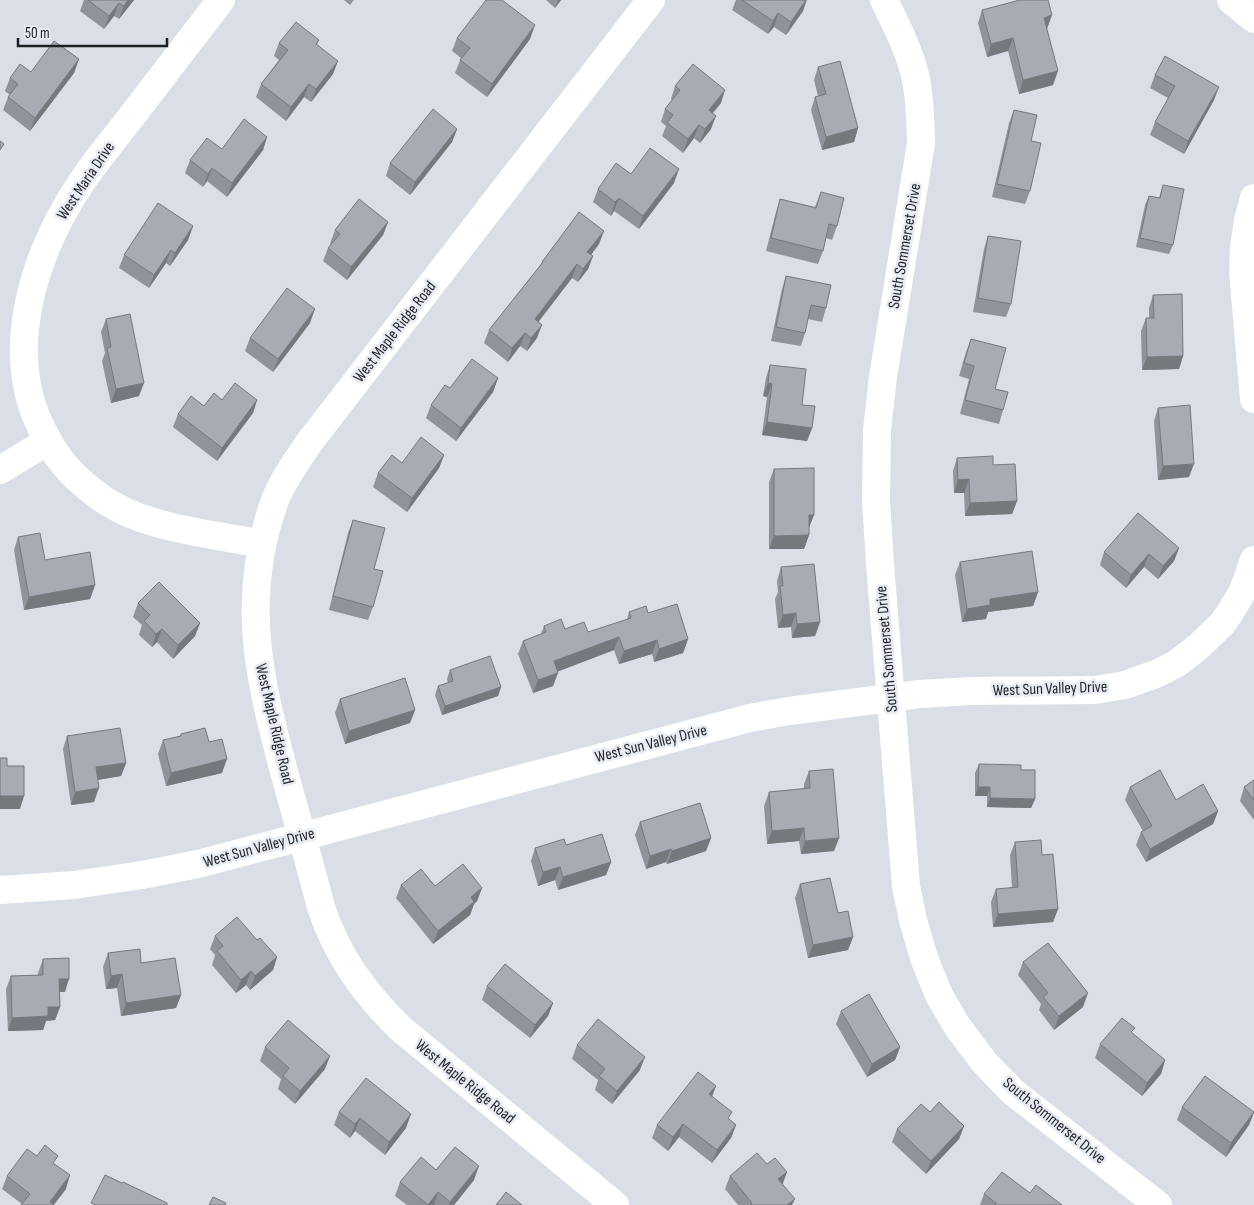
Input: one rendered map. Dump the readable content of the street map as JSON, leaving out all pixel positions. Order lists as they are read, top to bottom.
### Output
{
  "streets": {
    "street": [
      "West Maria Drive",
      "South Sommerset Drive",
      "West Maple Ridge Road",
      "West Sun Valley Drive"
    ]
  },
  "crossings": [
    ["West Maria Drive", "West Maple Ridge Road"],
    ["South Sommerset Drive", "West Sun Valley Drive"],
    ["West Maple Ridge Road", "West Sun Valley Drive"]
  ],
  "scale_bar": "50 m"
}
